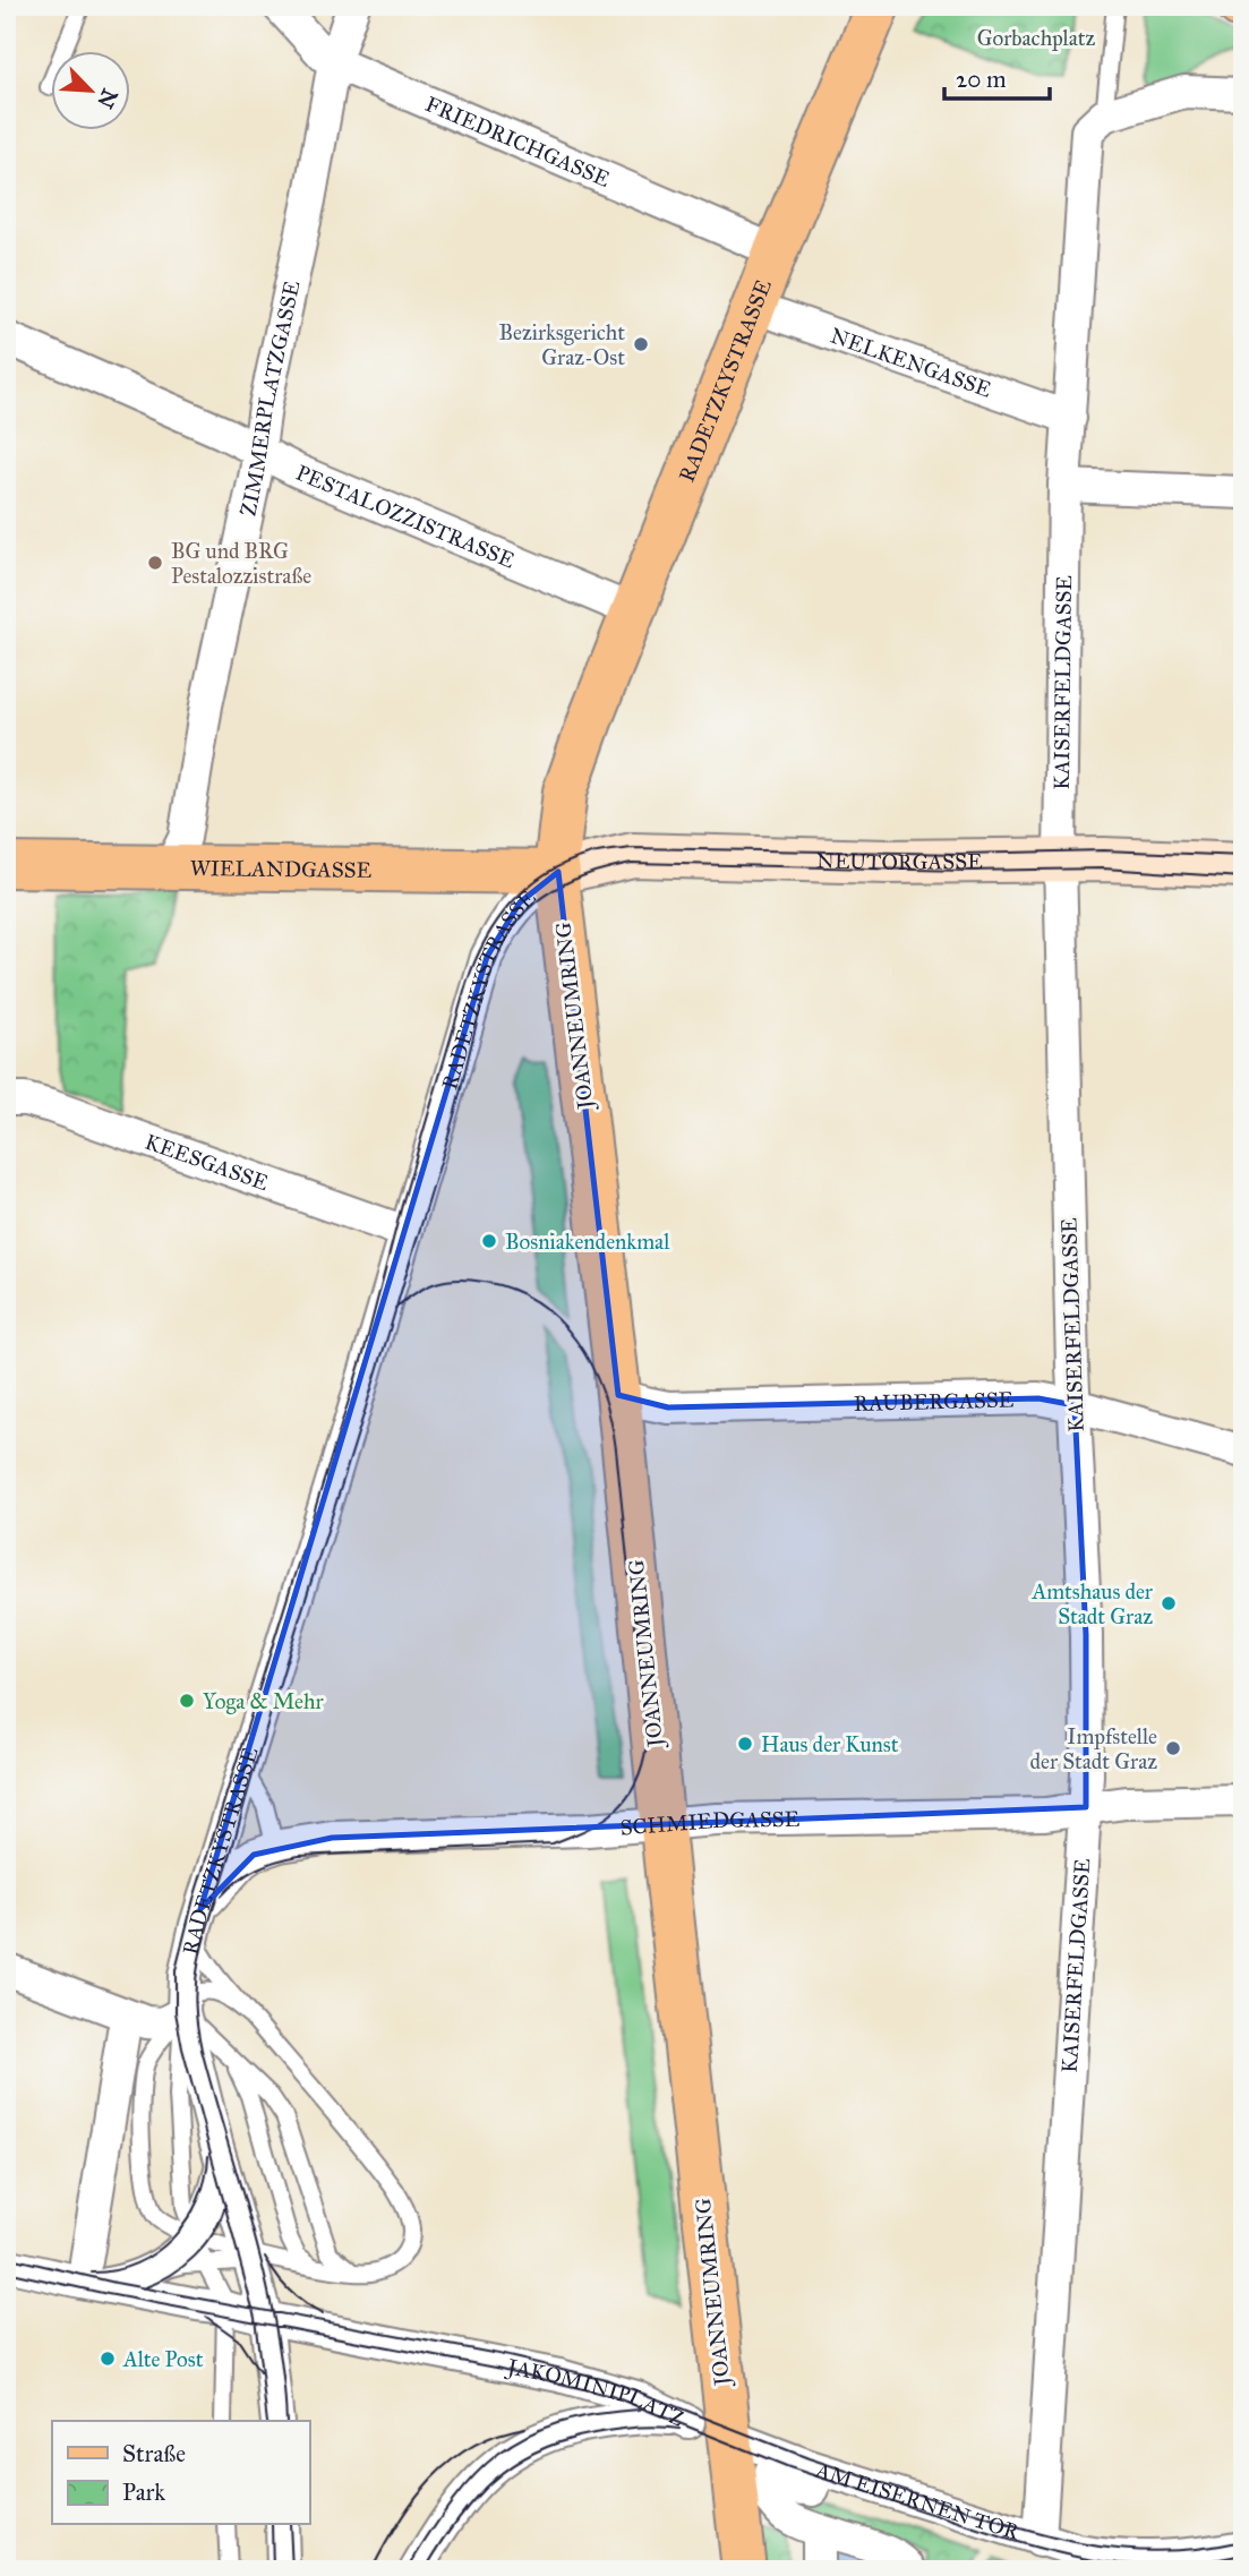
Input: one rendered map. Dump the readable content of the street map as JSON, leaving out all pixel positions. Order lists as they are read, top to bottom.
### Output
{
  "streets": {
    "main road": ["RADETZKYSTRASSE", "WIELANDGASSE", "JOANNEUMRING"],
    "street": [
      "FRIEDRICHGASSE",
      "NELKENGASSE",
      "ZIMMERPLATZGASSE",
      "PESTALOZZISTRASSE",
      "KAISERFELDGASSE",
      "NEUTORGASSE",
      "KEESGASSE",
      "RAUBERGASSE",
      "SCHMIEDGASSE",
      "JAKOMINIPLATZ",
      "AM EISERNEN TOR"
    ]
  },
  "crossings": [
    ["FRIEDRICHGASSE", "RADETZKYSTRASSE"],
    ["FRIEDRICHGASSE", "ZIMMERPLATZGASSE"],
    ["NELKENGASSE", "RADETZKYSTRASSE"],
    ["NELKENGASSE", "KAISERFELDGASSE"],
    ["RADETZKYSTRASSE", "PESTALOZZISTRASSE"],
    ["RADETZKYSTRASSE", "NEUTORGASSE"],
    ["RADETZKYSTRASSE", "WIELANDGASSE"],
    ["RADETZKYSTRASSE", "JOANNEUMRING"],
    ["RADETZKYSTRASSE", "KEESGASSE"],
    ["RADETZKYSTRASSE", "SCHMIEDGASSE"],
    ["ZIMMERPLATZGASSE", "PESTALOZZISTRASSE"],
    ["ZIMMERPLATZGASSE", "WIELANDGASSE"],
    ["KAISERFELDGASSE", "NEUTORGASSE"],
    ["KAISERFELDGASSE", "RAUBERGASSE"],
    ["KAISERFELDGASSE", "SCHMIEDGASSE"],
    ["KAISERFELDGASSE", "AM EISERNEN TOR"],
    ["NEUTORGASSE", "WIELANDGASSE"],
    ["NEUTORGASSE", "JOANNEUMRING"],
    ["WIELANDGASSE", "JOANNEUMRING"],
    ["JOANNEUMRING", "RAUBERGASSE"],
    ["JOANNEUMRING", "SCHMIEDGASSE"],
    ["JOANNEUMRING", "JAKOMINIPLATZ"],
    ["JOANNEUMRING", "AM EISERNEN TOR"],
    ["JAKOMINIPLATZ", "AM EISERNEN TOR"]
  ],
  "parks": ["Gorbachplatz"],
  "places": [
    "Bezirksgericht Graz-Ost",
    "BG und BRG Pestalozzistraße",
    "Bosniakendenkmal",
    "Amtshaus der Stadt Graz",
    "Yoga & Mehr",
    "Haus der Kunst",
    "Impfstelle der Stadt Graz",
    "Alte Post"
  ],
  "legend": ["Straße", "Park"],
  "scale_bar": "20 m",
  "north": "bottom right"
}
